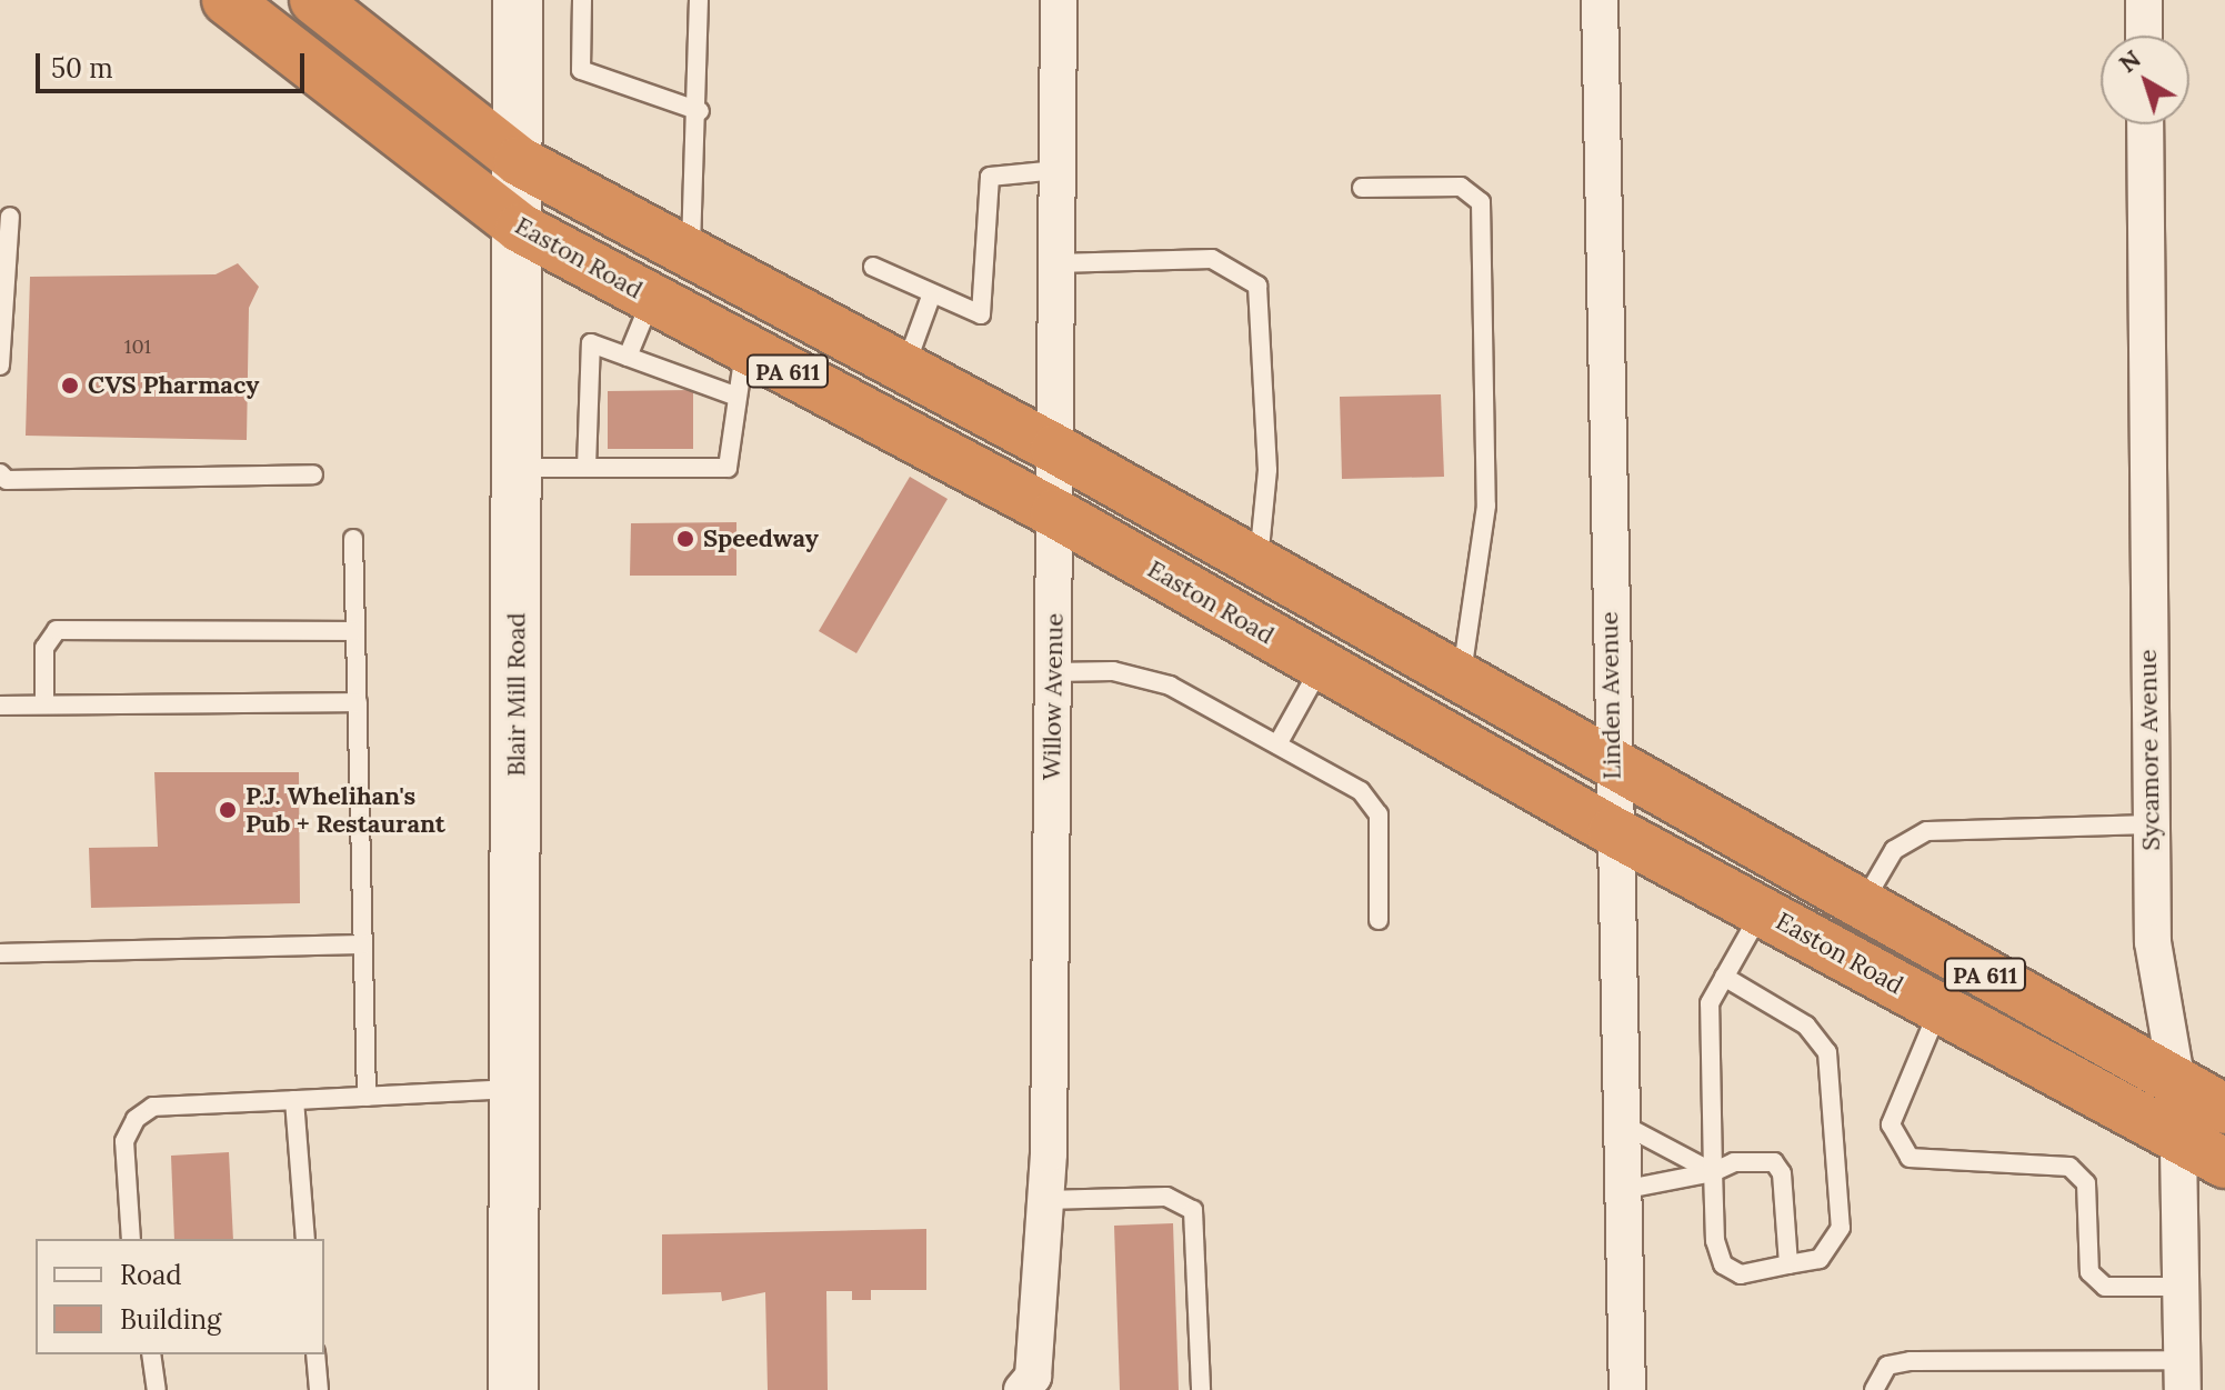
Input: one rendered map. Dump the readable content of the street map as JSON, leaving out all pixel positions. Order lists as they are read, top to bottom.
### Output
{
  "streets": {
    "highway": ["Easton Road", "PA 611"],
    "main road": ["Blair Mill Road"],
    "street": ["Linden Avenue", "Willow Avenue", "Sycamore Avenue"]
  },
  "crossings": [
    ["Easton Road", "Blair Mill Road"],
    ["Easton Road", "Linden Avenue"],
    ["Easton Road", "Willow Avenue"],
    ["Easton Road", "Sycamore Avenue"],
    ["PA 611", "Blair Mill Road"],
    ["PA 611", "Linden Avenue"],
    ["PA 611", "Willow Avenue"],
    ["PA 611", "Sycamore Avenue"]
  ],
  "places": ["CVS Pharmacy", "Speedway", "P.J. Whelihan's Pub + Restaurant"],
  "house_numbers": ["101"],
  "legend": ["Road", "Building"],
  "scale_bar": "50 m",
  "north": "top left"
}
